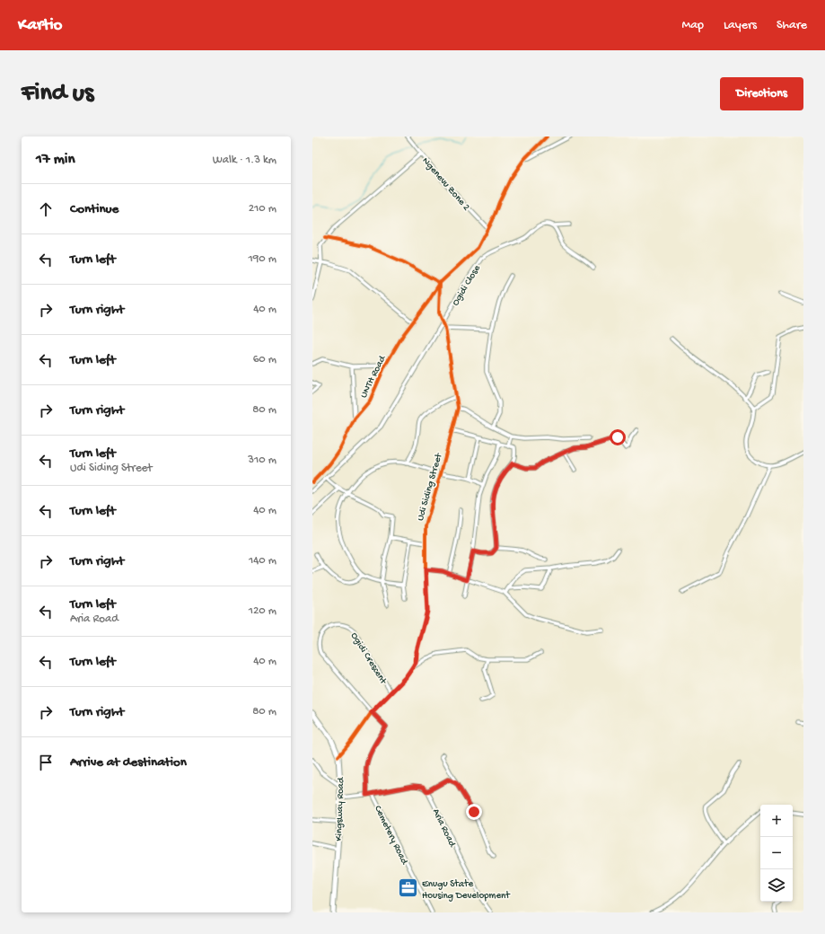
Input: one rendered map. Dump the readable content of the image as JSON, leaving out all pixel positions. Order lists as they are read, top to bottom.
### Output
{
  "streets": {
    "main road": ["Kingsway Road"],
    "street": [
      "Ngenevu Zone 2",
      "Ogidi Close",
      "UNTH Road",
      "Udi Siding Street",
      "Ogidi Crescent",
      "Aria Road",
      "Cemetery Road"
    ]
  },
  "crossings": [
    ["Ngenevu Zone 2", "UNTH Road"],
    ["Ogidi Close", "Udi Siding Street"],
    ["UNTH Road", "Udi Siding Street"],
    ["Udi Siding Street", "Ogidi Crescent"],
    ["Udi Siding Street", "Kingsway Road"]
  ],
  "places": {
    "office": ["Enugu State Housing Development"]
  },
  "page": {
    "header": "Kartio",
    "nav": ["Map", "Layers", "Share"],
    "buttons": "Directions",
    "title": "Find us",
    "heading": ["17 min", "Walk · 1.3 km"],
    "list": [
      ["Continue", "210 m"],
      ["Turn left", "190 m"],
      ["Turn right", "40 m"],
      ["Turn left", "60 m"],
      ["Turn right", "80 m"],
      ["Turn left", "Udi Siding Street", "310 m"],
      ["Turn left", "40 m"],
      ["Turn right", "140 m"],
      ["Turn left", "Aria Road", "120 m"],
      ["Turn left", "40 m"],
      ["Turn right", "80 m"],
      "Arrive at destination"
    ],
    "map_buttons": ["+", "−"]
  }
}
